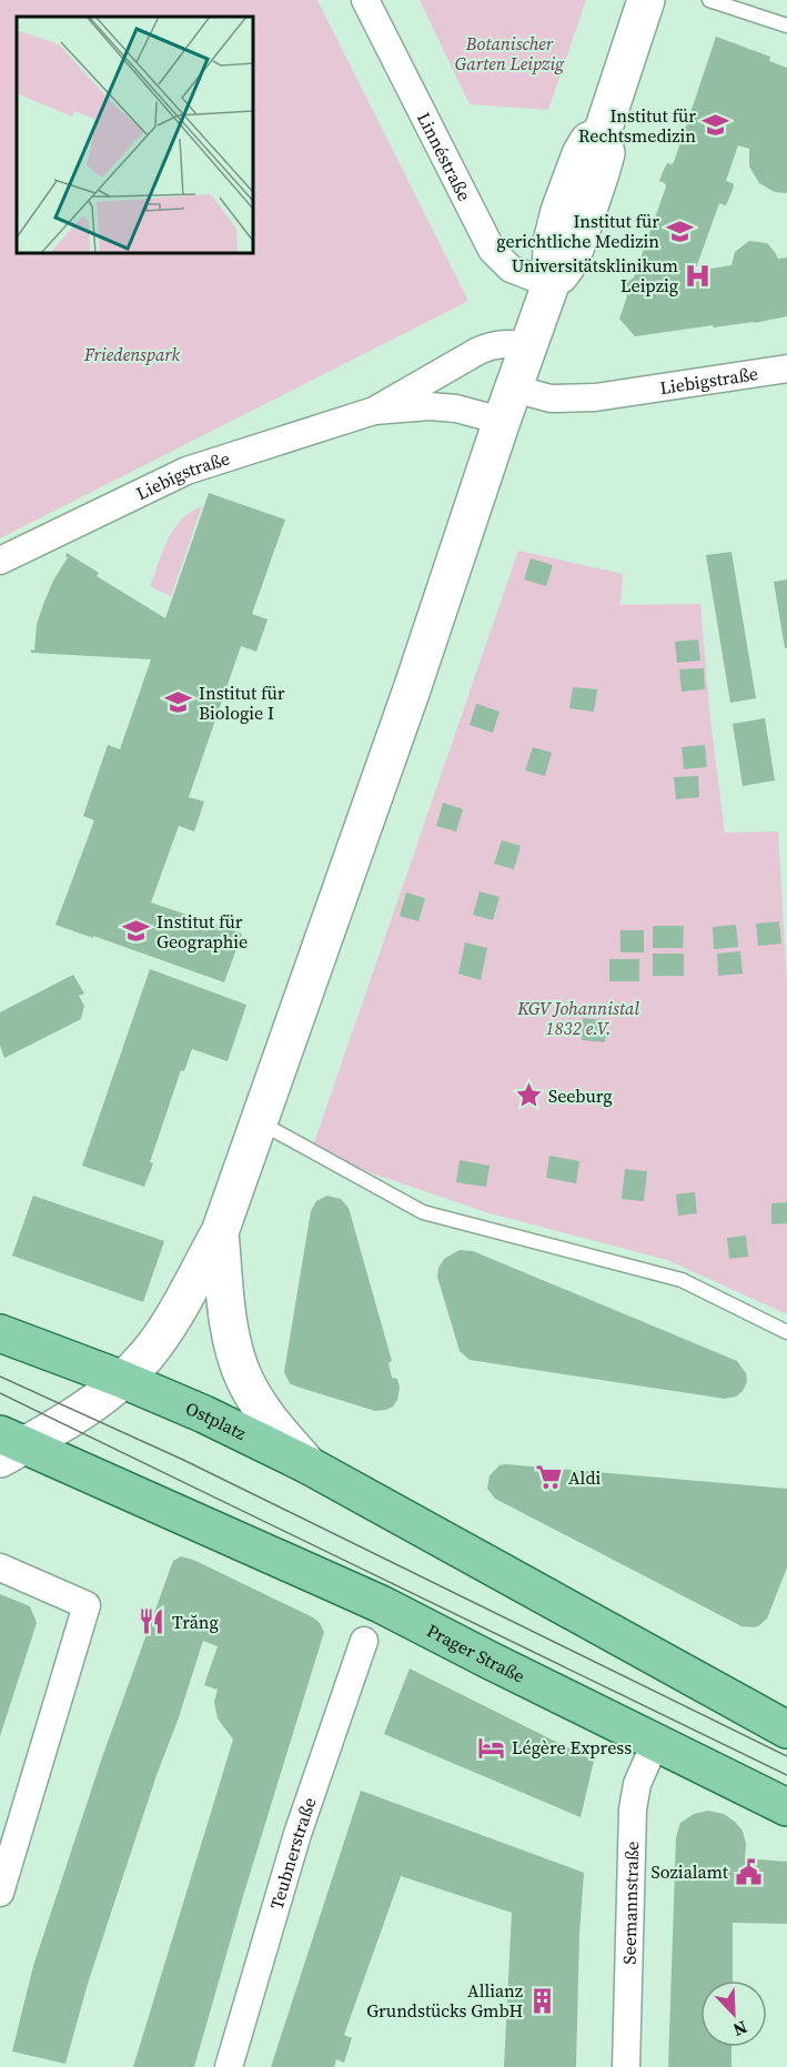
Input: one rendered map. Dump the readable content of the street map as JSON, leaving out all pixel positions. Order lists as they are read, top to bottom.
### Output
{
  "streets": {
    "main road": ["Ostplatz", "Prager Straße"],
    "street": [
      "Linnéstraße",
      "Liebigstraße",
      "Teubnerstraße",
      "Seemannstraße"
    ]
  },
  "crossings": [
    ["Prager Straße", "Seemannstraße"]
  ],
  "parks": ["Botanischer Garten Leipzig", "Friedenspark", "KGV Johannistal 1832 e.V."],
  "places": {
    "school or university": [
      "Institut für Rechtsmedizin",
      "Institut für gerichtliche Medizin",
      "Institut für Biologie I",
      "Institut für Geographie"
    ],
    "hospital": ["Universitätsklinikum Leipzig"],
    "place": ["Seeburg"],
    "supermarket": ["Aldi"],
    "restaurant": ["Trăng"],
    "hotel": ["Légère Express"],
    "public building": ["Sozialamt"],
    "building": ["Allianz Grundstücks GmbH"]
  },
  "north": "bottom right"
}
